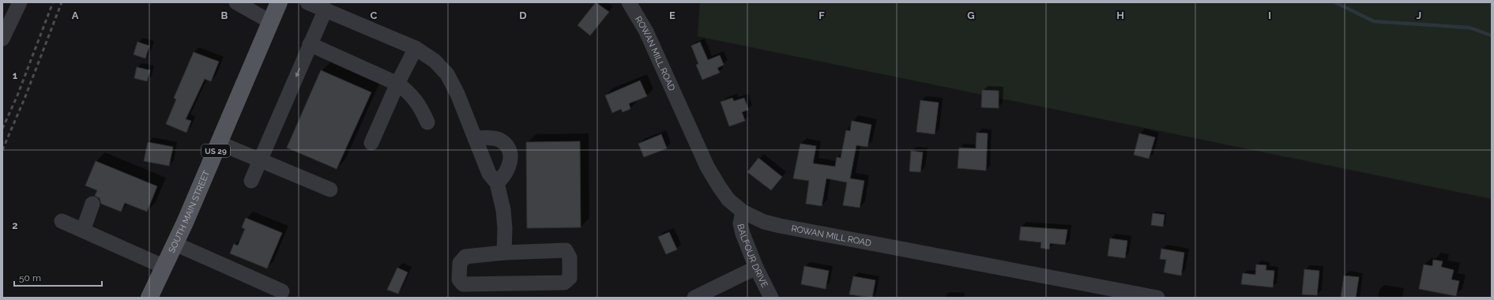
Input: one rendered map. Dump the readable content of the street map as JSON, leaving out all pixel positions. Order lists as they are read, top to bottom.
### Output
{
  "streets": {
    "main road": ["US 29", "SOUTH MAIN STREET"],
    "street": ["ROWAN MILL ROAD", "BALFOUR DRIVE"]
  },
  "crossings": [
    ["ROWAN MILL ROAD", "BALFOUR DRIVE"]
  ],
  "scale_bar": "50 m",
  "grid": {
    "columns": [
      "A",
      "B",
      "C",
      "D",
      "E",
      "F",
      "G",
      "H",
      "I",
      "J"
    ],
    "rows": ["1", "2"]
  }
}
